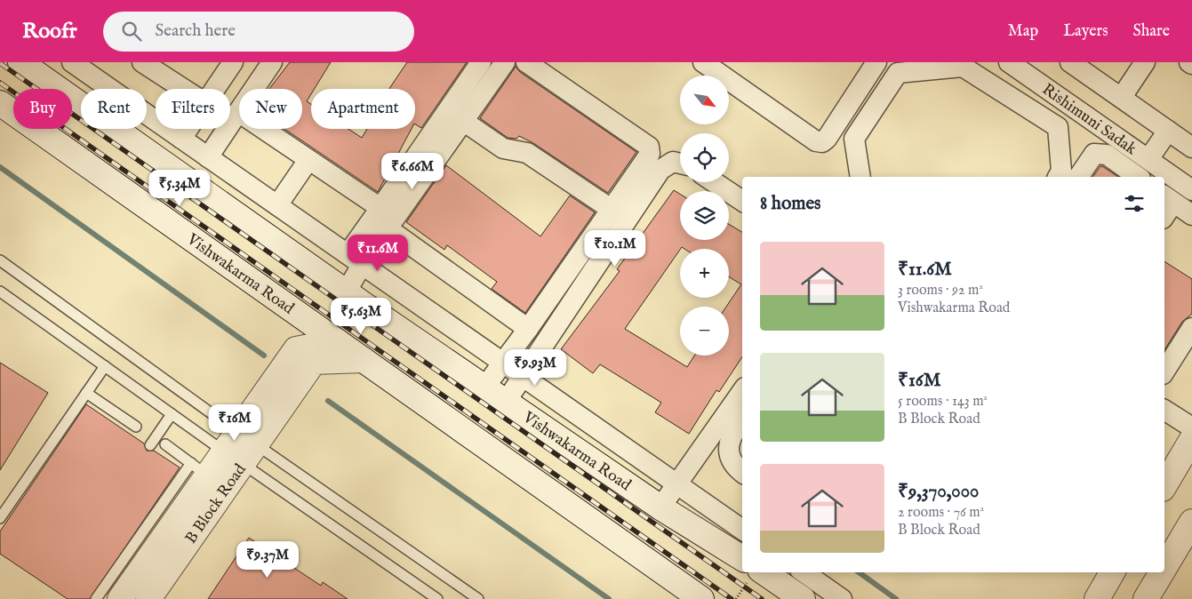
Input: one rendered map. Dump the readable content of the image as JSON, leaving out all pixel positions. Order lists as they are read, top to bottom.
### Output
{
  "streets": {
    "main road": ["Vishwakarma Road", "B Block Road"],
    "street": ["Rishimuni Sadak"]
  },
  "crossings": [
    ["Vishwakarma Road", "B Block Road"]
  ],
  "north": "bottom right",
  "page": {
    "header": "Roofr",
    "search": "Search here",
    "nav": ["Map", "Layers", "Share"],
    "map_buttons": ["+", "−"],
    "chip": [
      "Buy",
      "Rent",
      "Filters",
      "New",
      "Apartment"
    ],
    "price": [
      "₹6.66M",
      "₹5.34M",
      "₹10.1M",
      "₹11.6M",
      "₹5.63M",
      "₹9.93M",
      "₹16M",
      "₹9.37M"
    ],
    "heading": "8 homes",
    "list": [
      {
        "name": "₹11.6M",
        "note": "3 rooms · 92 m² · Vishwakarma Road"
      },
      {
        "name": "₹16M",
        "note": "5 rooms · 143 m² · B Block Road"
      },
      {
        "name": "₹9,370,000",
        "note": "2 rooms · 76 m² · B Block Road"
      }
    ]
  }
}
